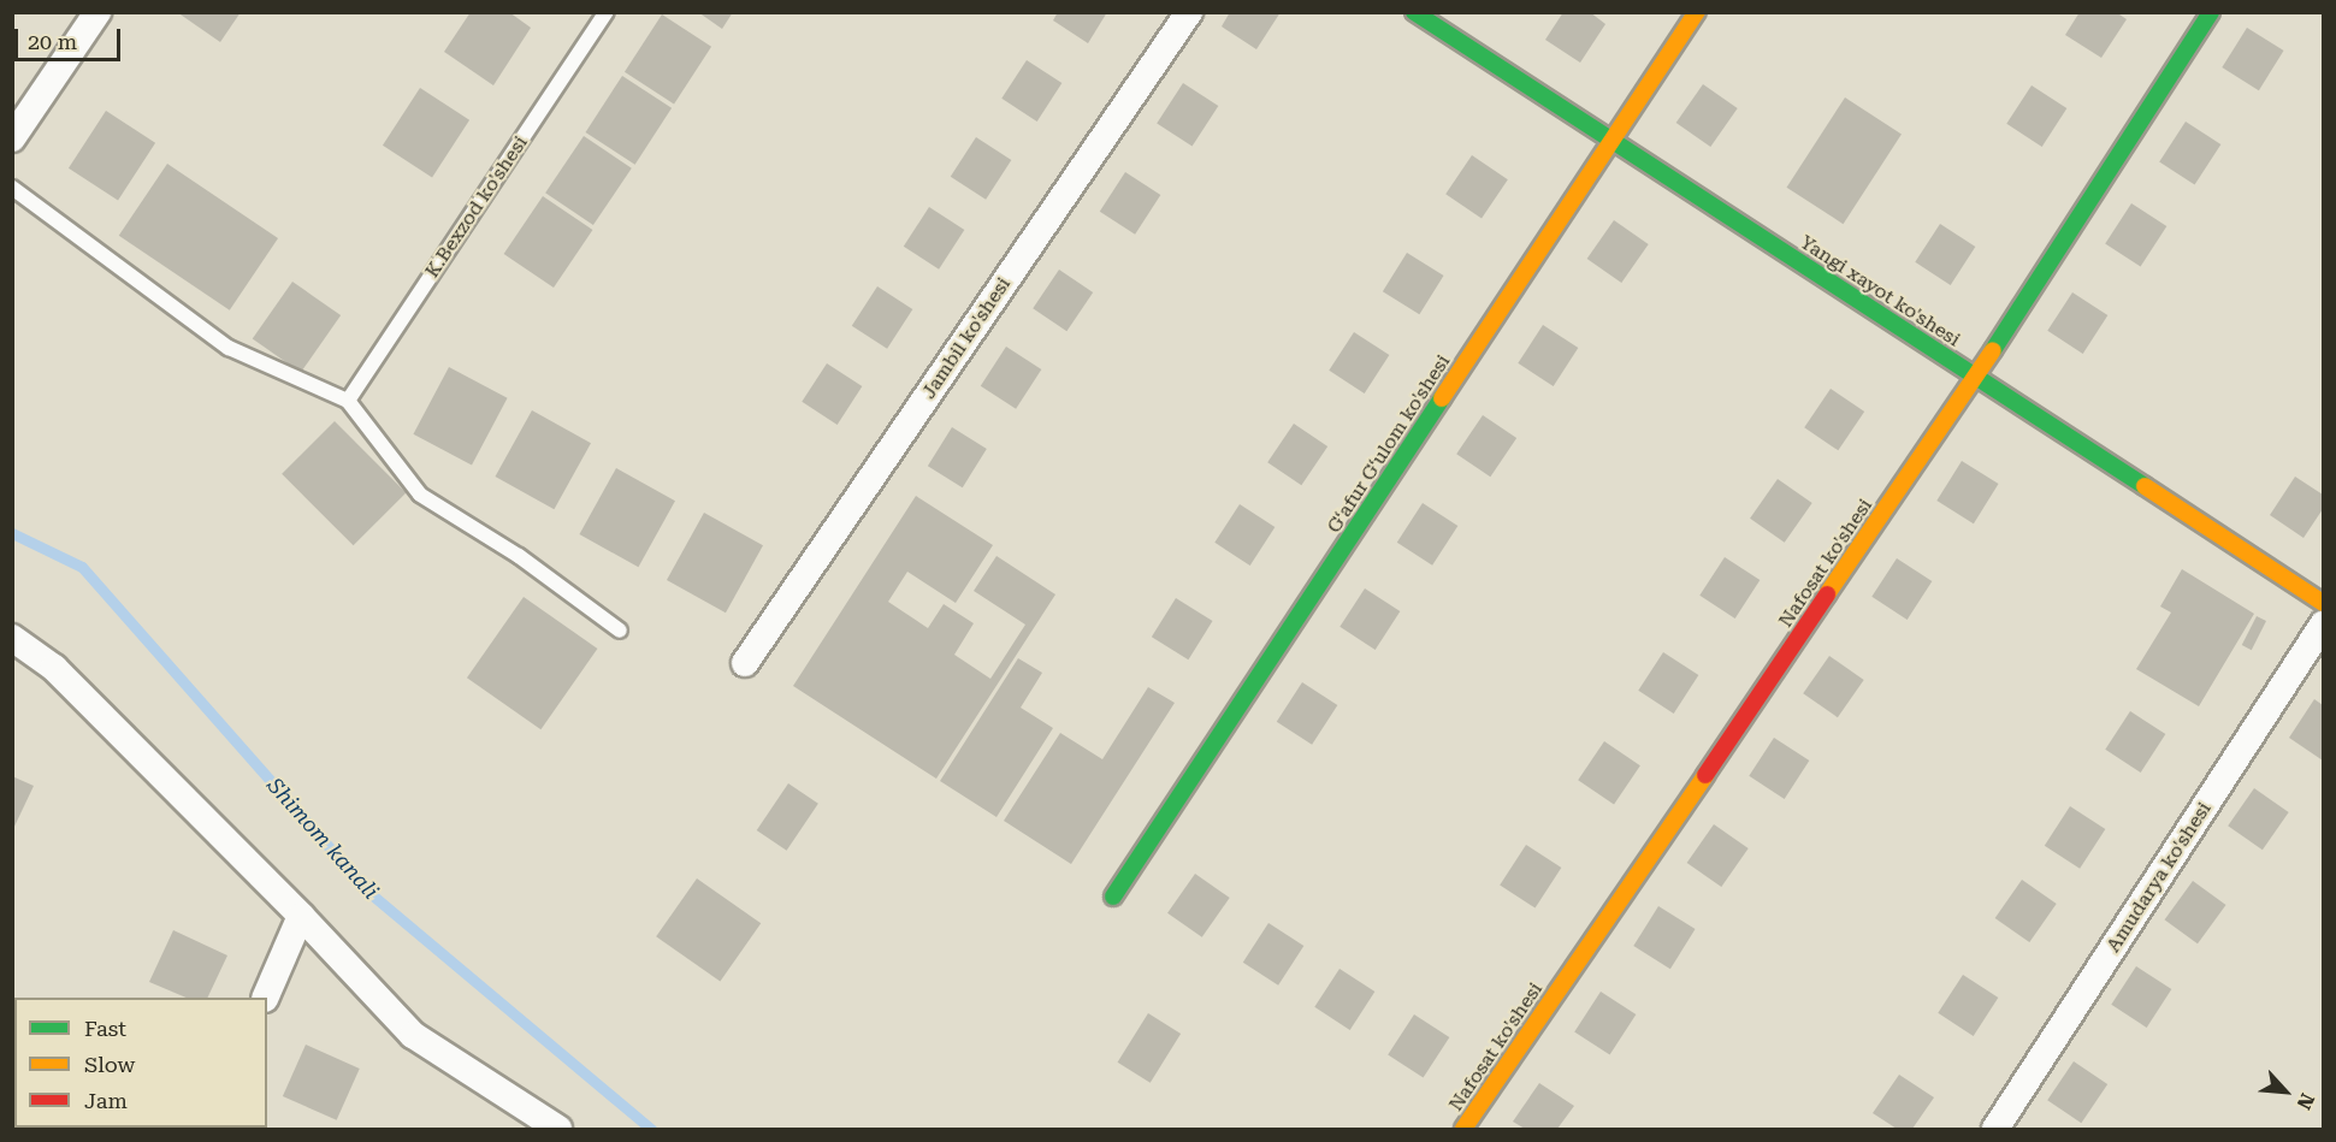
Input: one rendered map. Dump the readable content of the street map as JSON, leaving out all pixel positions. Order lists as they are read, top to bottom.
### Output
{
  "streets": {
    "street": [
      "Yangi xayot ko'shesi",
      "Jambil ko'shesi",
      "Gʻafur Gʻulom ko'shesi",
      "Nafosat ko'shesi",
      "Amudarya ko'shesi"
    ],
    "lane": ["K.Bexzod ko'shesi"]
  },
  "crossings": [
    ["Yangi xayot ko'shesi", "Gʻafur Gʻulom ko'shesi"],
    ["Yangi xayot ko'shesi", "Nafosat ko'shesi"]
  ],
  "water": ["Shimom kanali"],
  "legend": ["Fast", "Slow", "Jam"],
  "scale_bar": "20 m",
  "north": "bottom right"
}
